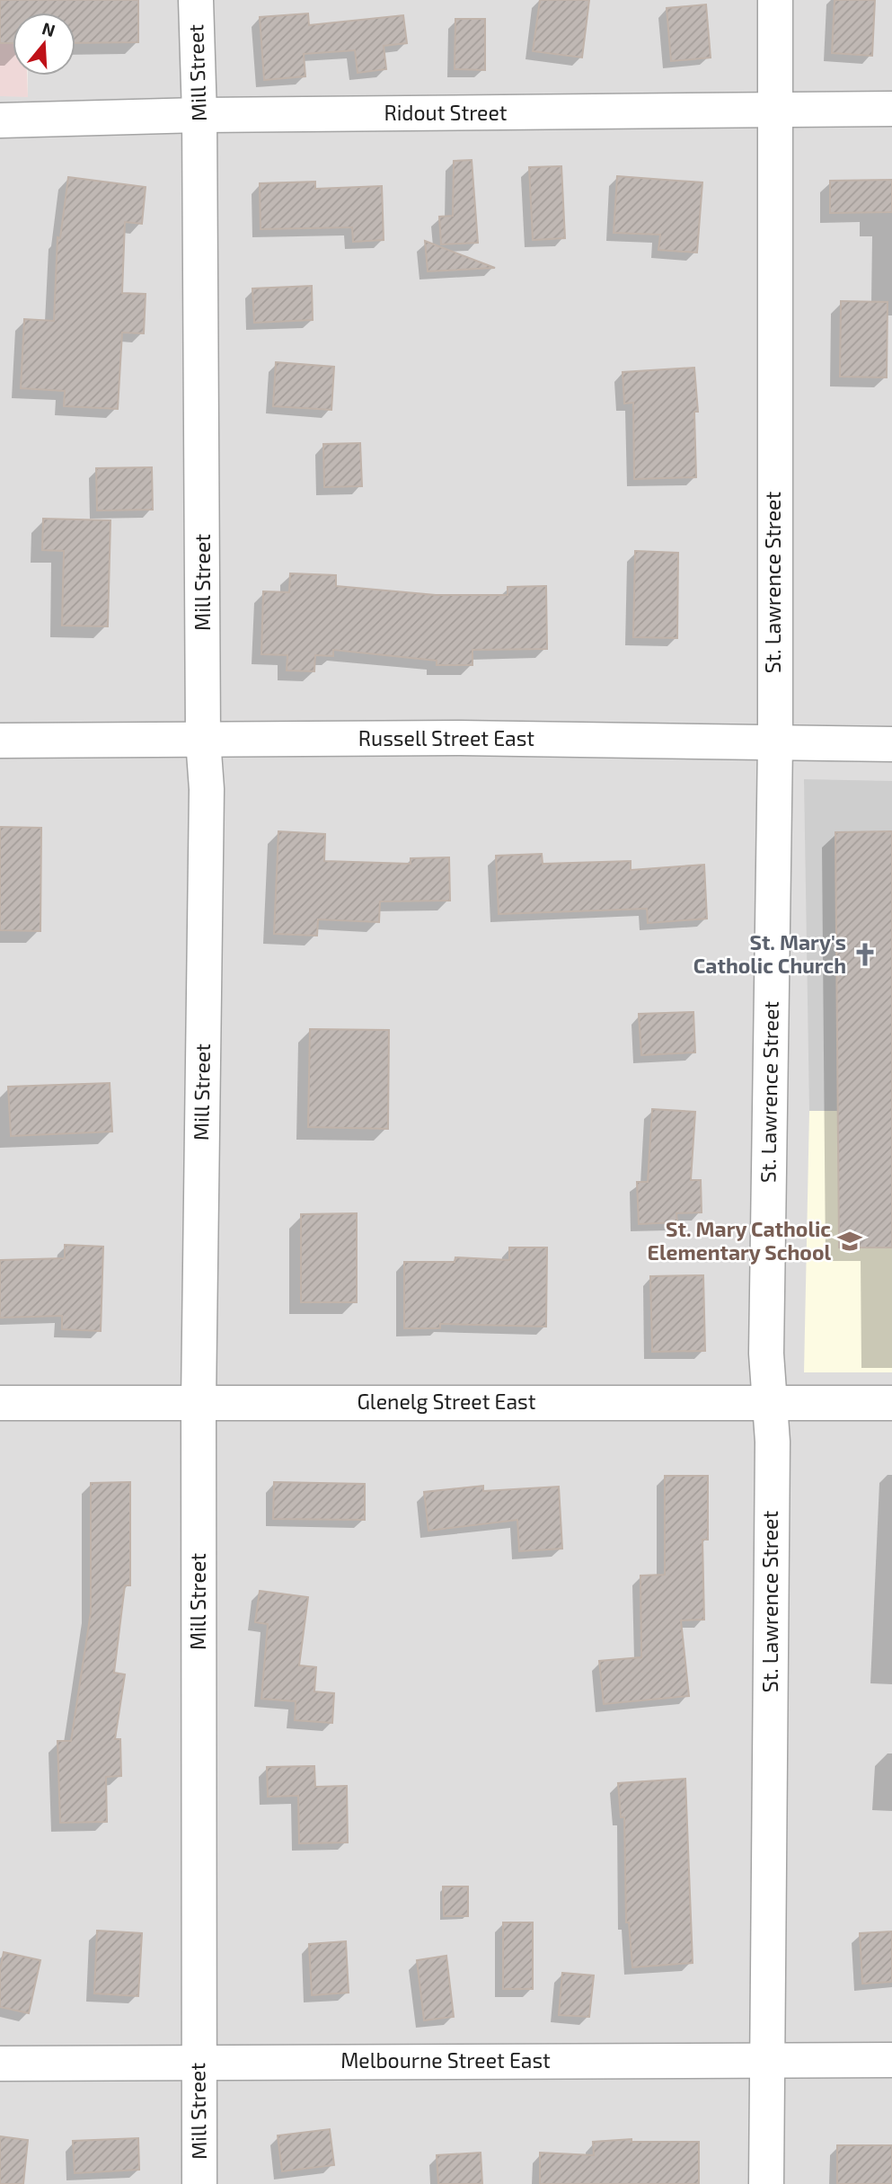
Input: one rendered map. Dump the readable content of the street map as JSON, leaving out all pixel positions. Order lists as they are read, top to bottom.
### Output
{
  "streets": {
    "street": [
      "Mill Street",
      "Ridout Street",
      "St. Lawrence Street",
      "Russell Street East",
      "Glenelg Street East",
      "Melbourne Street East"
    ]
  },
  "crossings": [
    ["Mill Street", "Ridout Street"],
    ["Mill Street", "Russell Street East"],
    ["Mill Street", "Glenelg Street East"],
    ["Mill Street", "Melbourne Street East"],
    ["Ridout Street", "St. Lawrence Street"],
    ["St. Lawrence Street", "Russell Street East"],
    ["St. Lawrence Street", "Glenelg Street East"],
    ["St. Lawrence Street", "Melbourne Street East"]
  ],
  "places": {
    "church": ["St. Mary's Catholic Church"],
    "school or university": ["St. Mary Catholic Elementary School"]
  },
  "north": "top"
}
